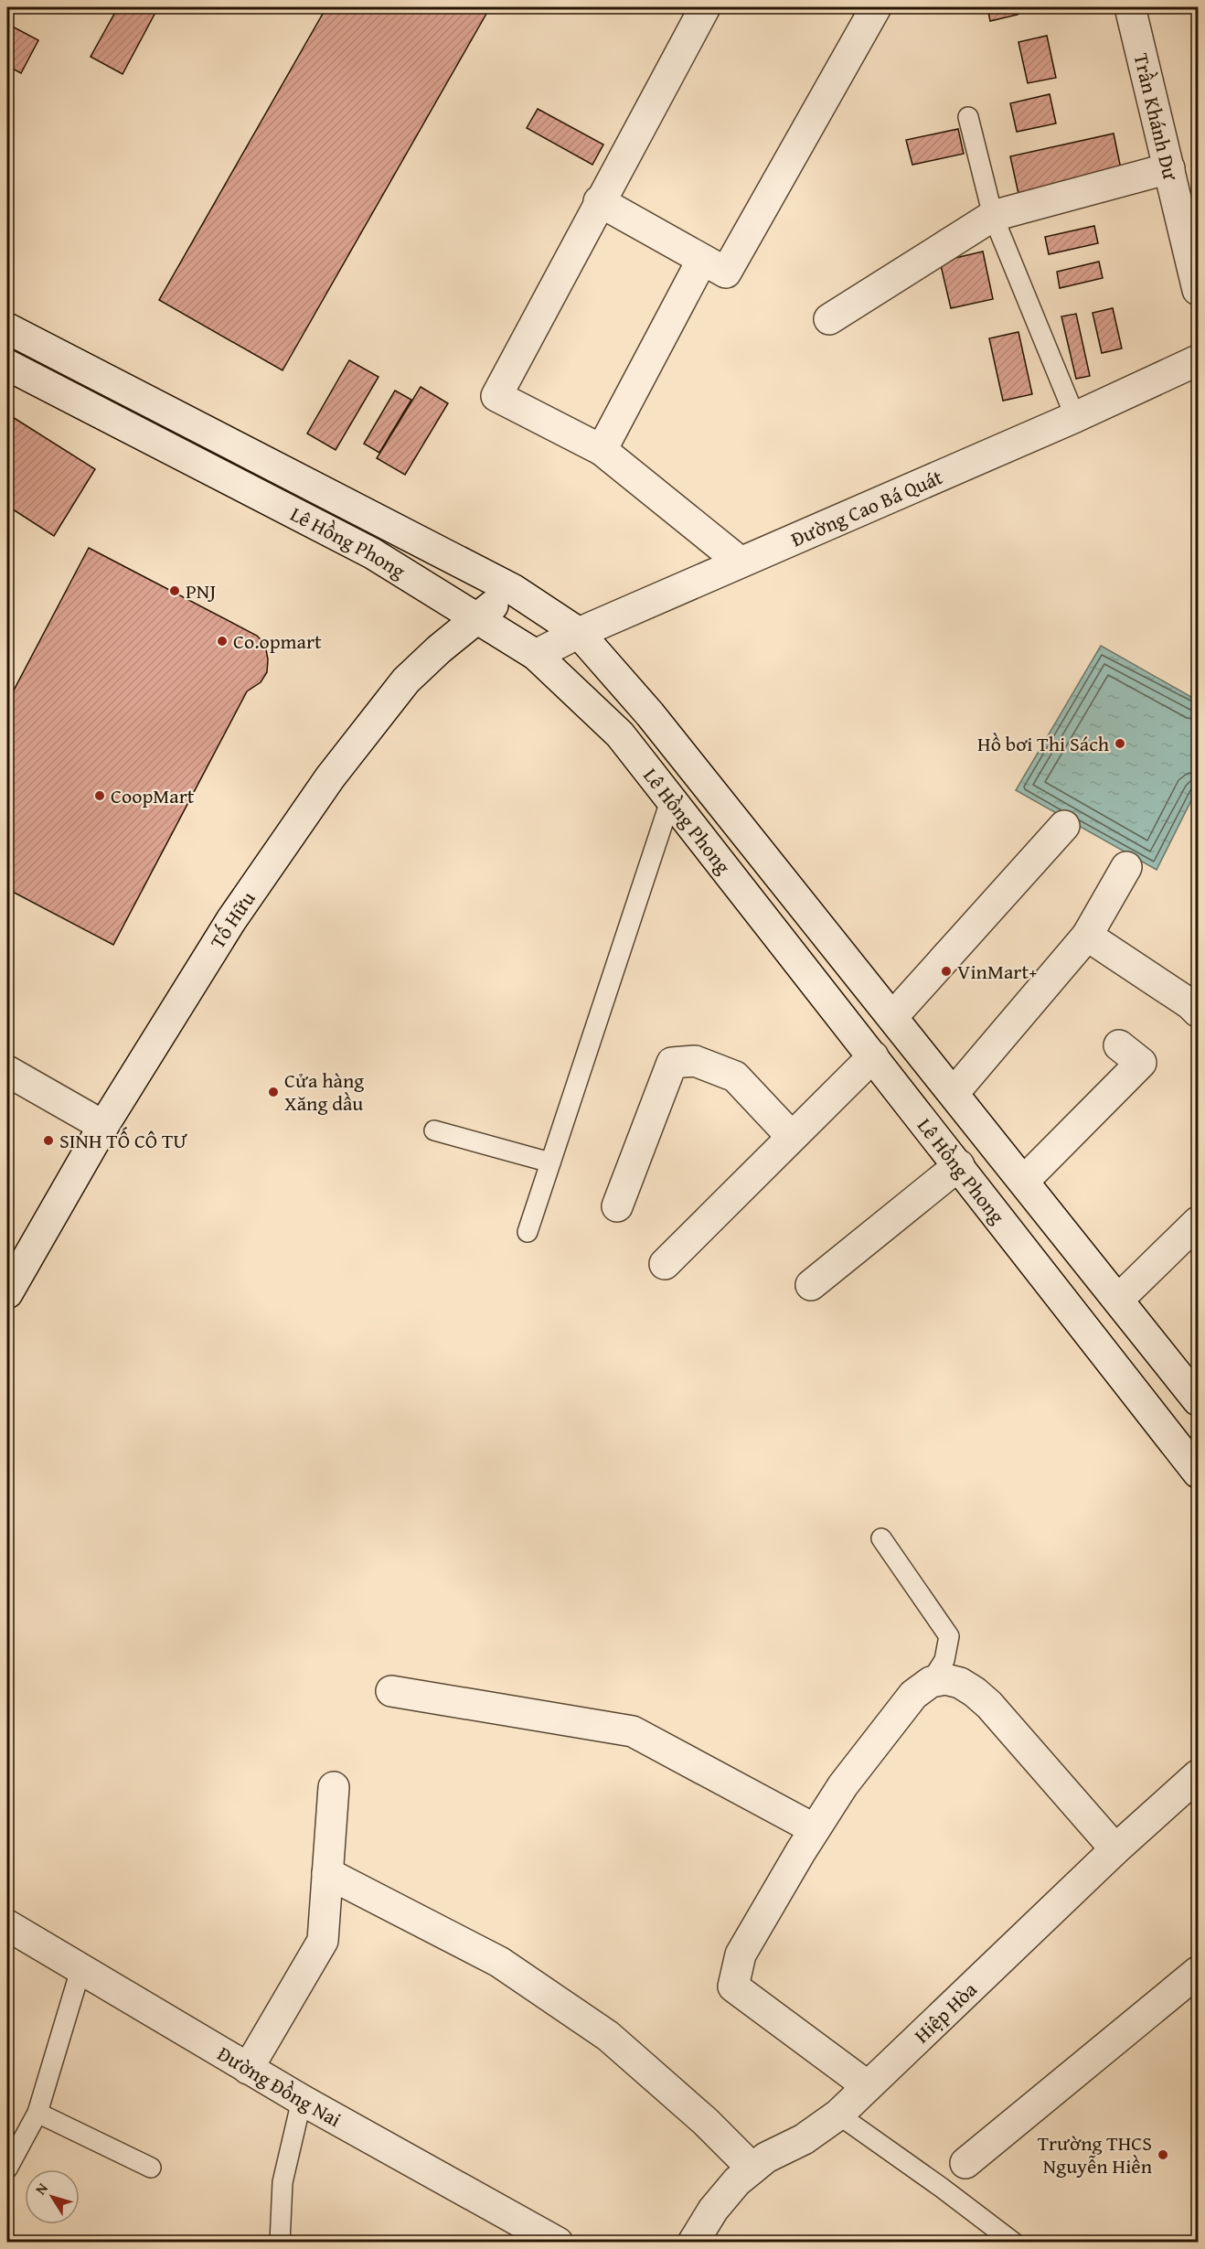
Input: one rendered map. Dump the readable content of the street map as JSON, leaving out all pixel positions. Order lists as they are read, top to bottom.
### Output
{
  "streets": {
    "street": [
      "Trần Khánh Dư",
      "Đường Cao Bá Quát",
      "Lê Hồng Phong",
      "Tố Hữu",
      "Hiệp Hòa",
      "Đường Đồng Nai"
    ]
  },
  "crossings": [
    ["Đường Cao Bá Quát", "Lê Hồng Phong"],
    ["Lê Hồng Phong", "Tố Hữu"]
  ],
  "places": [
    "PNJ",
    "Co.opmart",
    "Hồ bơi Thi Sách",
    "CoopMart",
    "VinMart+",
    "Cửa hàng Xăng dầu",
    "SINH TỐ CÔ TƯ",
    "Trường THCS Nguyễn Hiền"
  ],
  "north": "top left"
}
